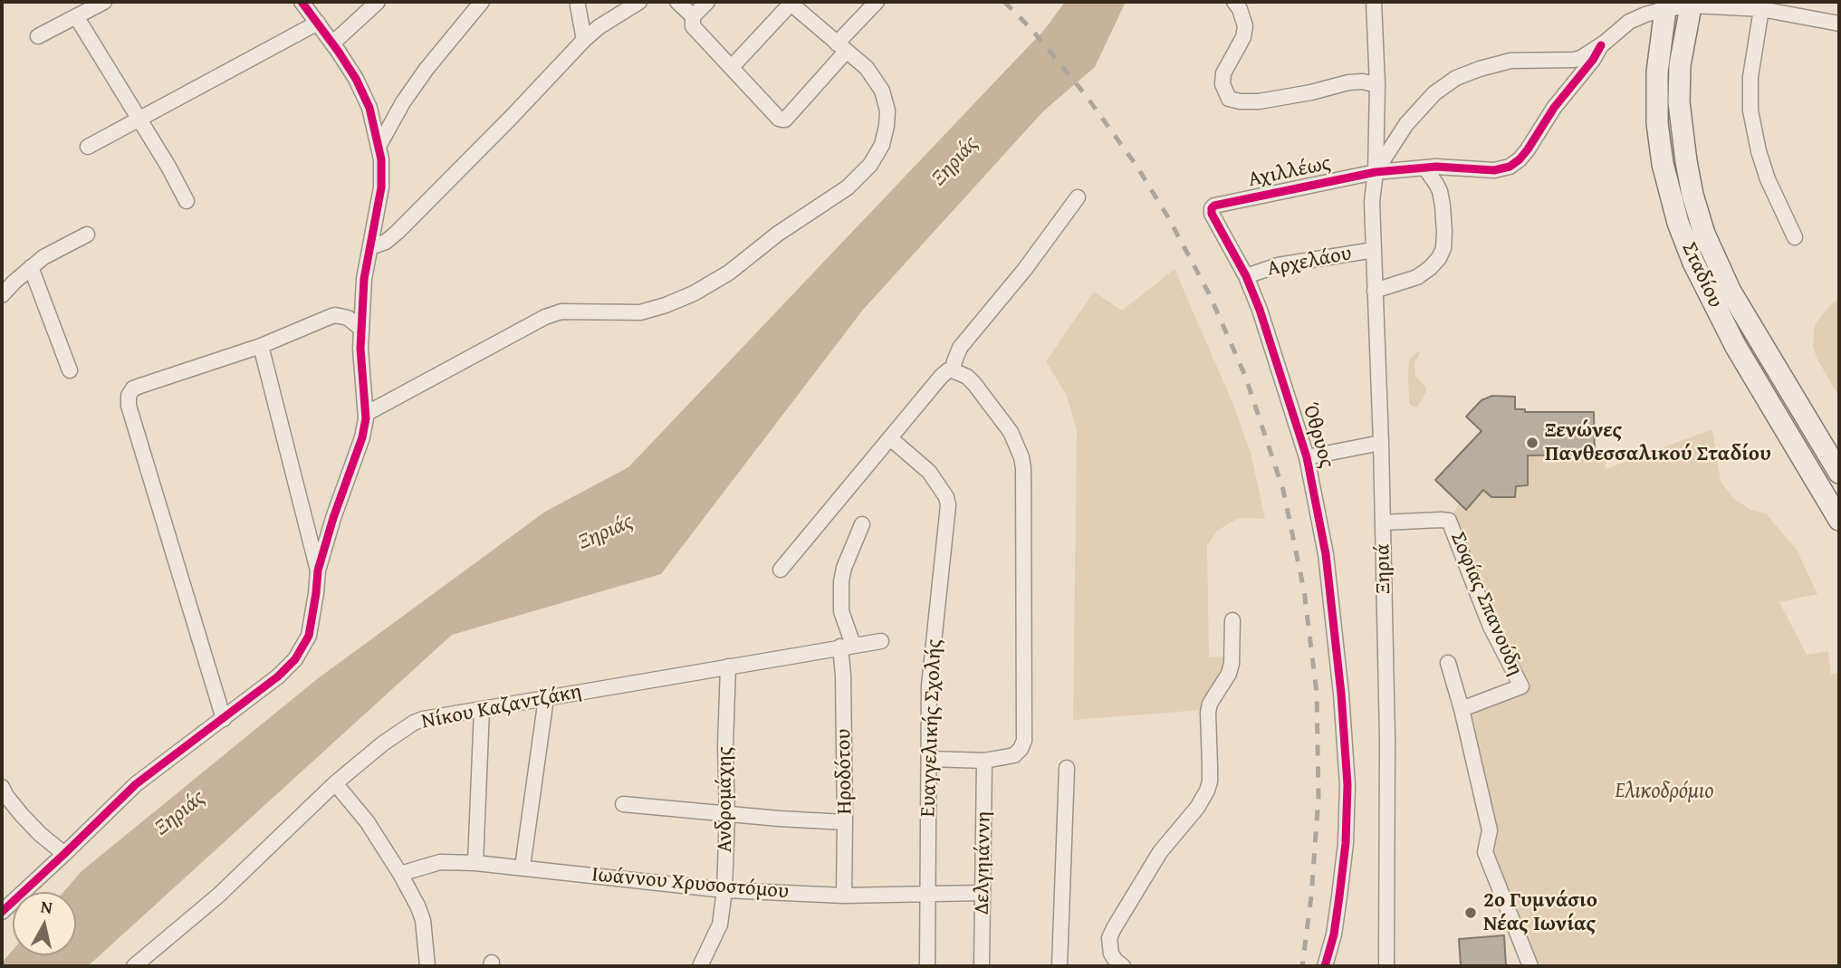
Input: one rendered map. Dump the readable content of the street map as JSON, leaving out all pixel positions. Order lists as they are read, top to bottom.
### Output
{
  "streets": {
    "main road": ["Σταδίου"],
    "street": [
      "Αχιλλέως",
      "Αρχελάου",
      "Όθρυος",
      "Ξηριά",
      "Σοφίας Σπανούδη",
      "Νίκου Καζαντζάκη",
      "Ευαγγελικής Σχολής",
      "Ηροδότου",
      "Ανδρομάχης",
      "Δελγηιάννη",
      "Ιωάννου Χρυσοστόμου"
    ]
  },
  "crossings": [
    ["Αχιλλέως", "Όθρυος"],
    ["Αχιλλέως", "Ξηριά"],
    ["Αρχελάου", "Όθρυος"],
    ["Αρχελάου", "Ξηριά"],
    ["Ξηριά", "Σοφίας Σπανούδη"],
    ["Νίκου Καζαντζάκη", "Ηροδότου"],
    ["Νίκου Καζαντζάκη", "Ανδρομάχης"],
    ["Ευαγγελικής Σχολής", "Ιωάννου Χρυσοστόμου"],
    ["Ηροδότου", "Ιωάννου Χρυσοστόμου"],
    ["Ανδρομάχης", "Ιωάννου Χρυσοστόμου"],
    ["Δελγηιάννη", "Ιωάννου Χρυσοστόμου"]
  ],
  "water": ["Ξηριάς"],
  "parks": ["Ελικοδρόμιο"],
  "places": ["Ξενώνες Πανθεσσαλικού Σταδίου", "2ο Γυμνάσιο Νέας Ιωνίας"],
  "north": "top"
}
